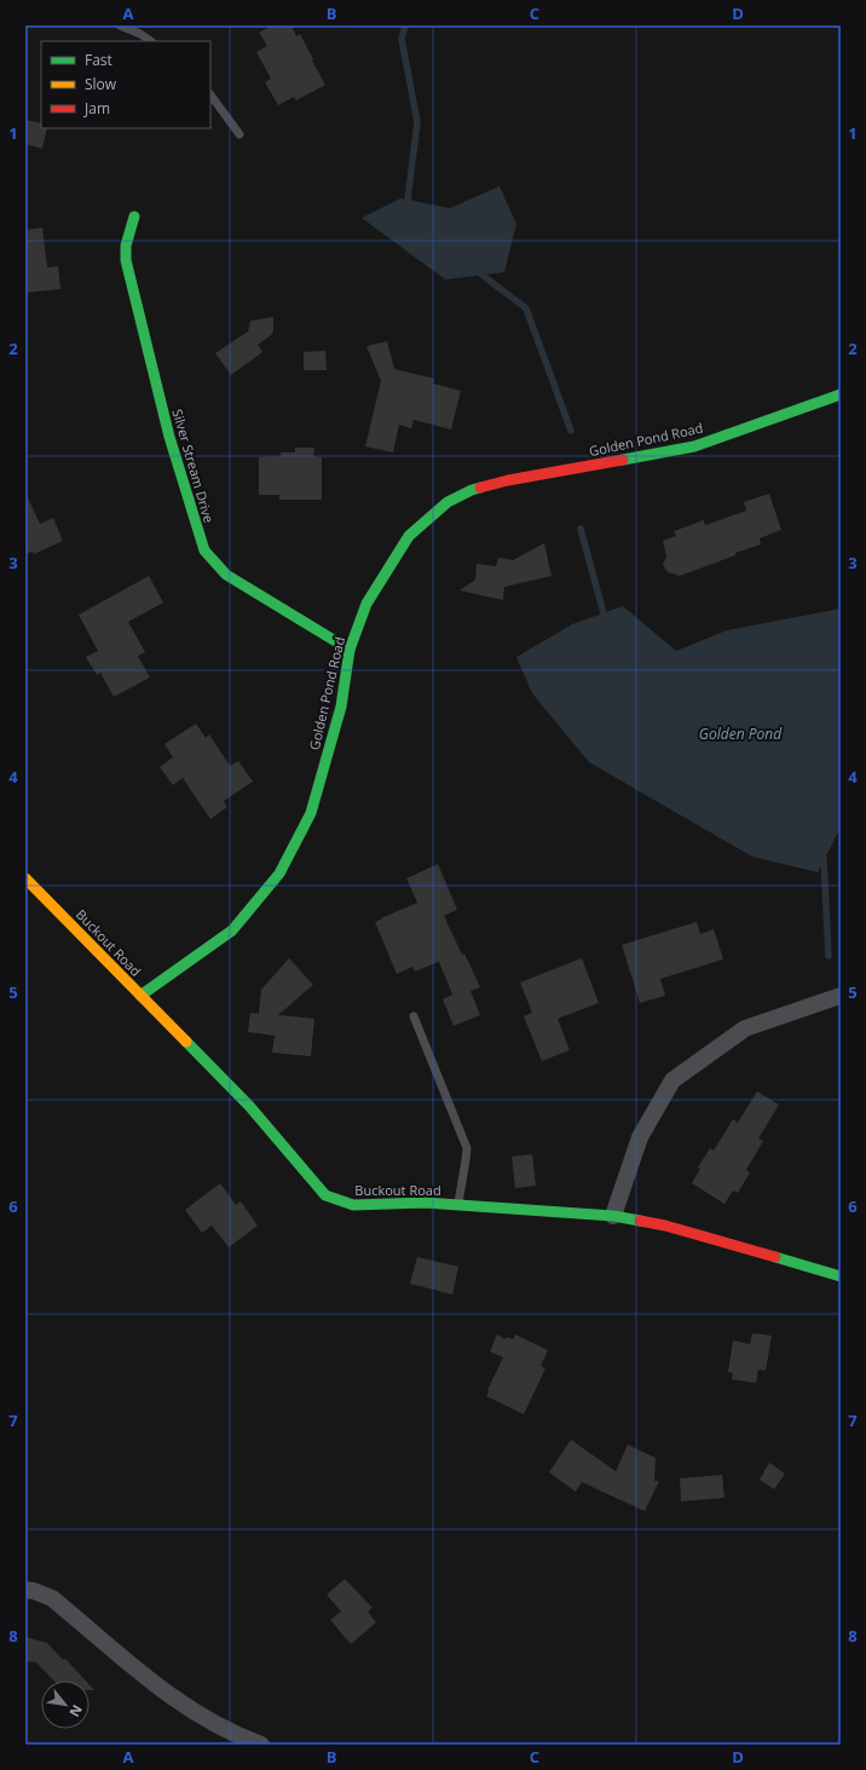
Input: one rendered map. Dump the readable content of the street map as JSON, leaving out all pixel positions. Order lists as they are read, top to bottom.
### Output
{
  "streets": {
    "street": ["Golden Pond Road", "Silver Stream Drive", "Buckout Road"]
  },
  "crossings": [
    ["Golden Pond Road", "Silver Stream Drive"],
    ["Golden Pond Road", "Buckout Road"]
  ],
  "water": ["Golden Pond"],
  "legend": ["Fast", "Slow", "Jam"],
  "north": "bottom right",
  "grid": {
    "columns": [
      "A",
      "B",
      "C",
      "D"
    ],
    "rows": [
      "1",
      "2",
      "3",
      "4",
      "5",
      "6",
      "7",
      "8"
    ]
  }
}
